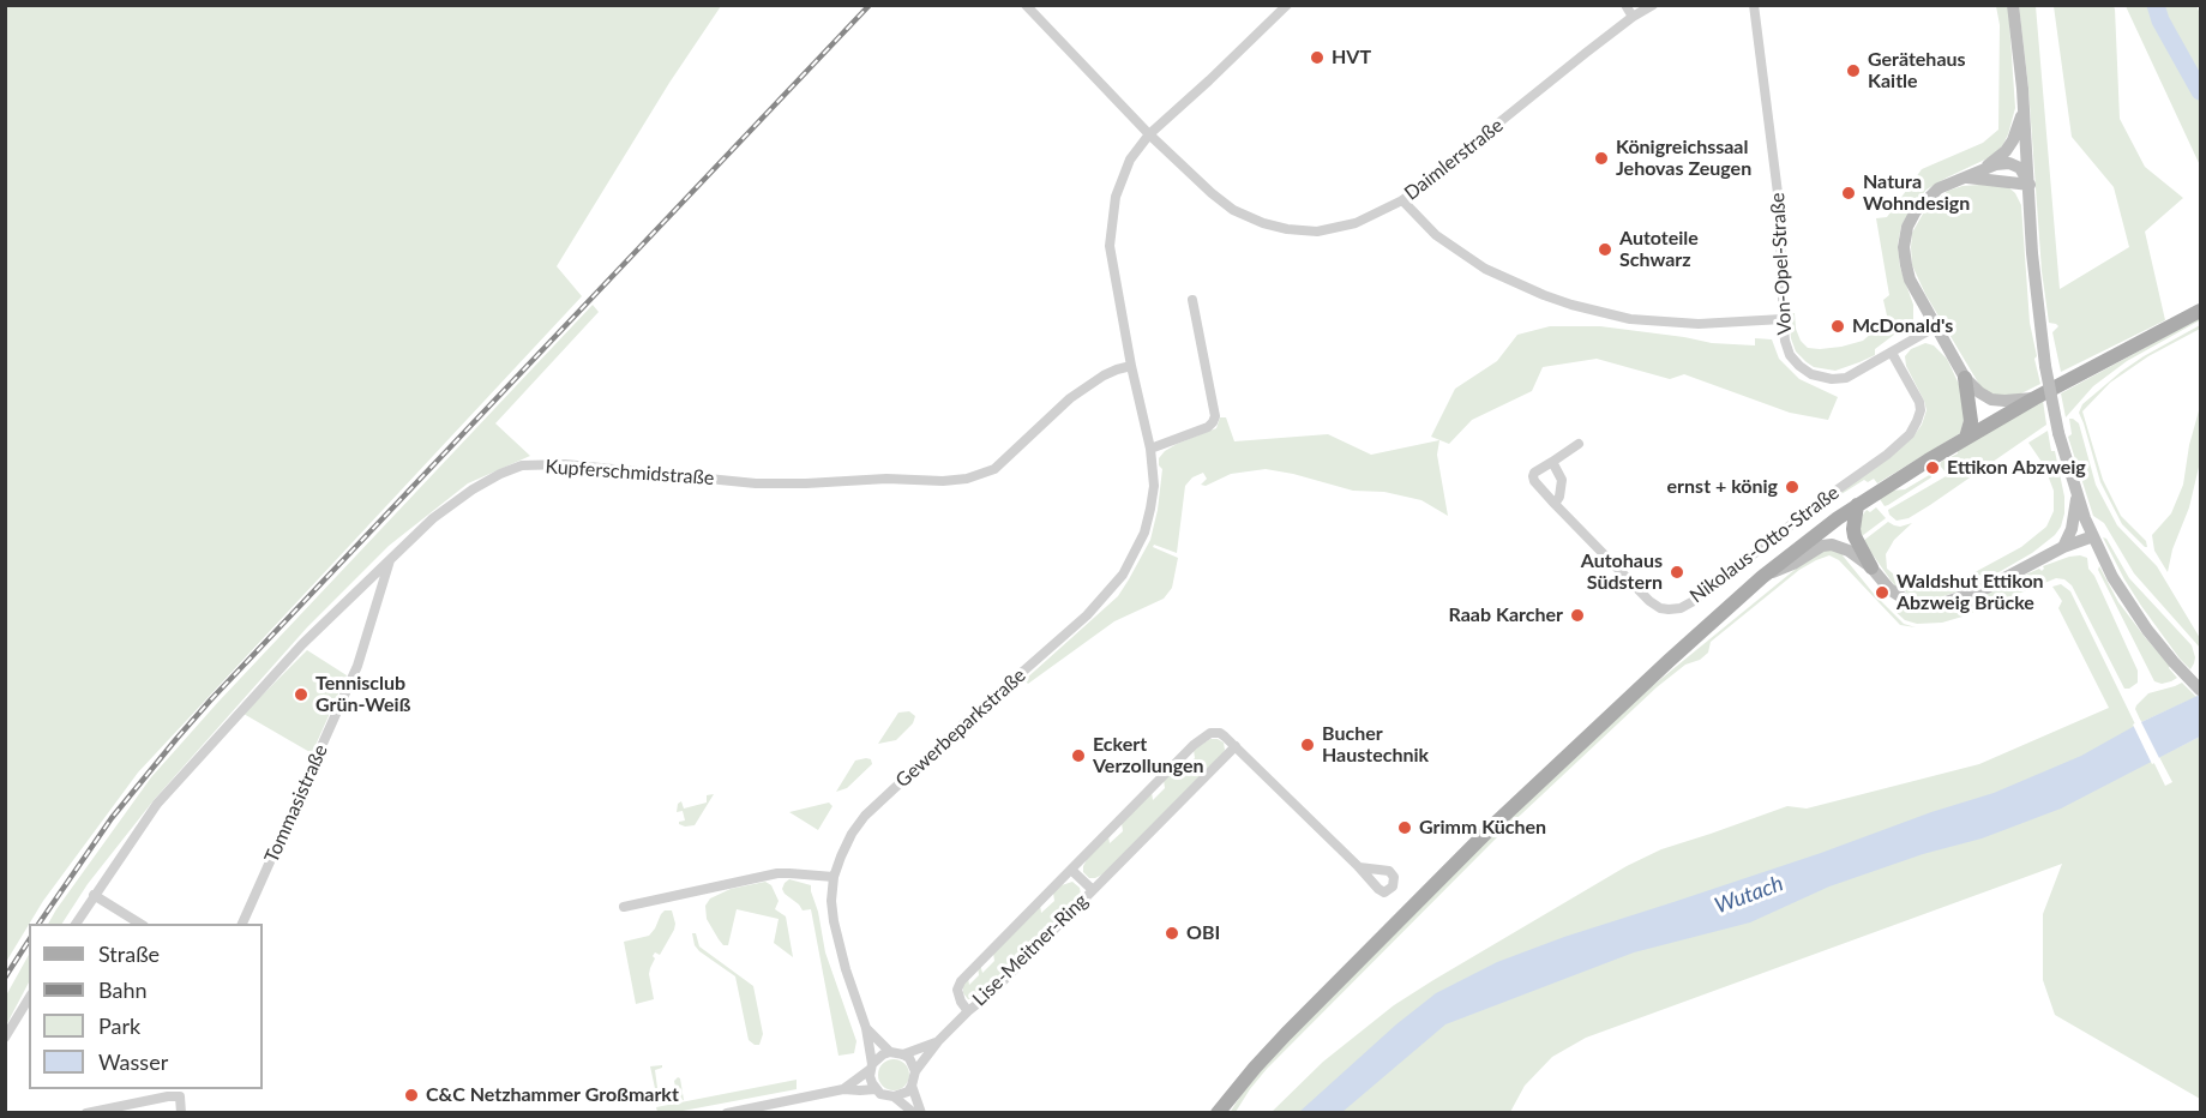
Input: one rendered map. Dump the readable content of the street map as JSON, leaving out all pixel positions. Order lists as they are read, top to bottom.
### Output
{
  "streets": {
    "street": [
      "Daimlerstraße",
      "Von-Opel-Straße",
      "Kupferschmidstraße",
      "Nikolaus-Otto-Straße",
      "Gewerbeparkstraße",
      "Tommasistraße",
      "Lise-Meitner-Ring"
    ]
  },
  "crossings": [
    ["Daimlerstraße", "Gewerbeparkstraße"],
    ["Von-Opel-Straße", "Nikolaus-Otto-Straße"],
    ["Kupferschmidstraße", "Gewerbeparkstraße"],
    ["Kupferschmidstraße", "Tommasistraße"],
    ["Gewerbeparkstraße", "Lise-Meitner-Ring"]
  ],
  "water": ["Wutach"],
  "places": [
    "HVT",
    "Gerätehaus Kaitle",
    "Königreichssaal Jehovas Zeugen",
    "Natura Wohndesign",
    "Autoteile Schwarz",
    "McDonald's",
    "Ettikon Abzweig",
    "ernst + könig",
    "Autohaus Südstern",
    "Waldshut Ettikon Abzweig Brücke",
    "Raab Karcher",
    "Tennisclub Grün-Weiß",
    "Bucher Haustechnik",
    "Eckert Verzollungen",
    "Grimm Küchen",
    "OBI",
    "C&C Netzhammer Großmarkt"
  ],
  "legend": [
    "Straße",
    "Bahn",
    "Park",
    "Wasser"
  ]
}
